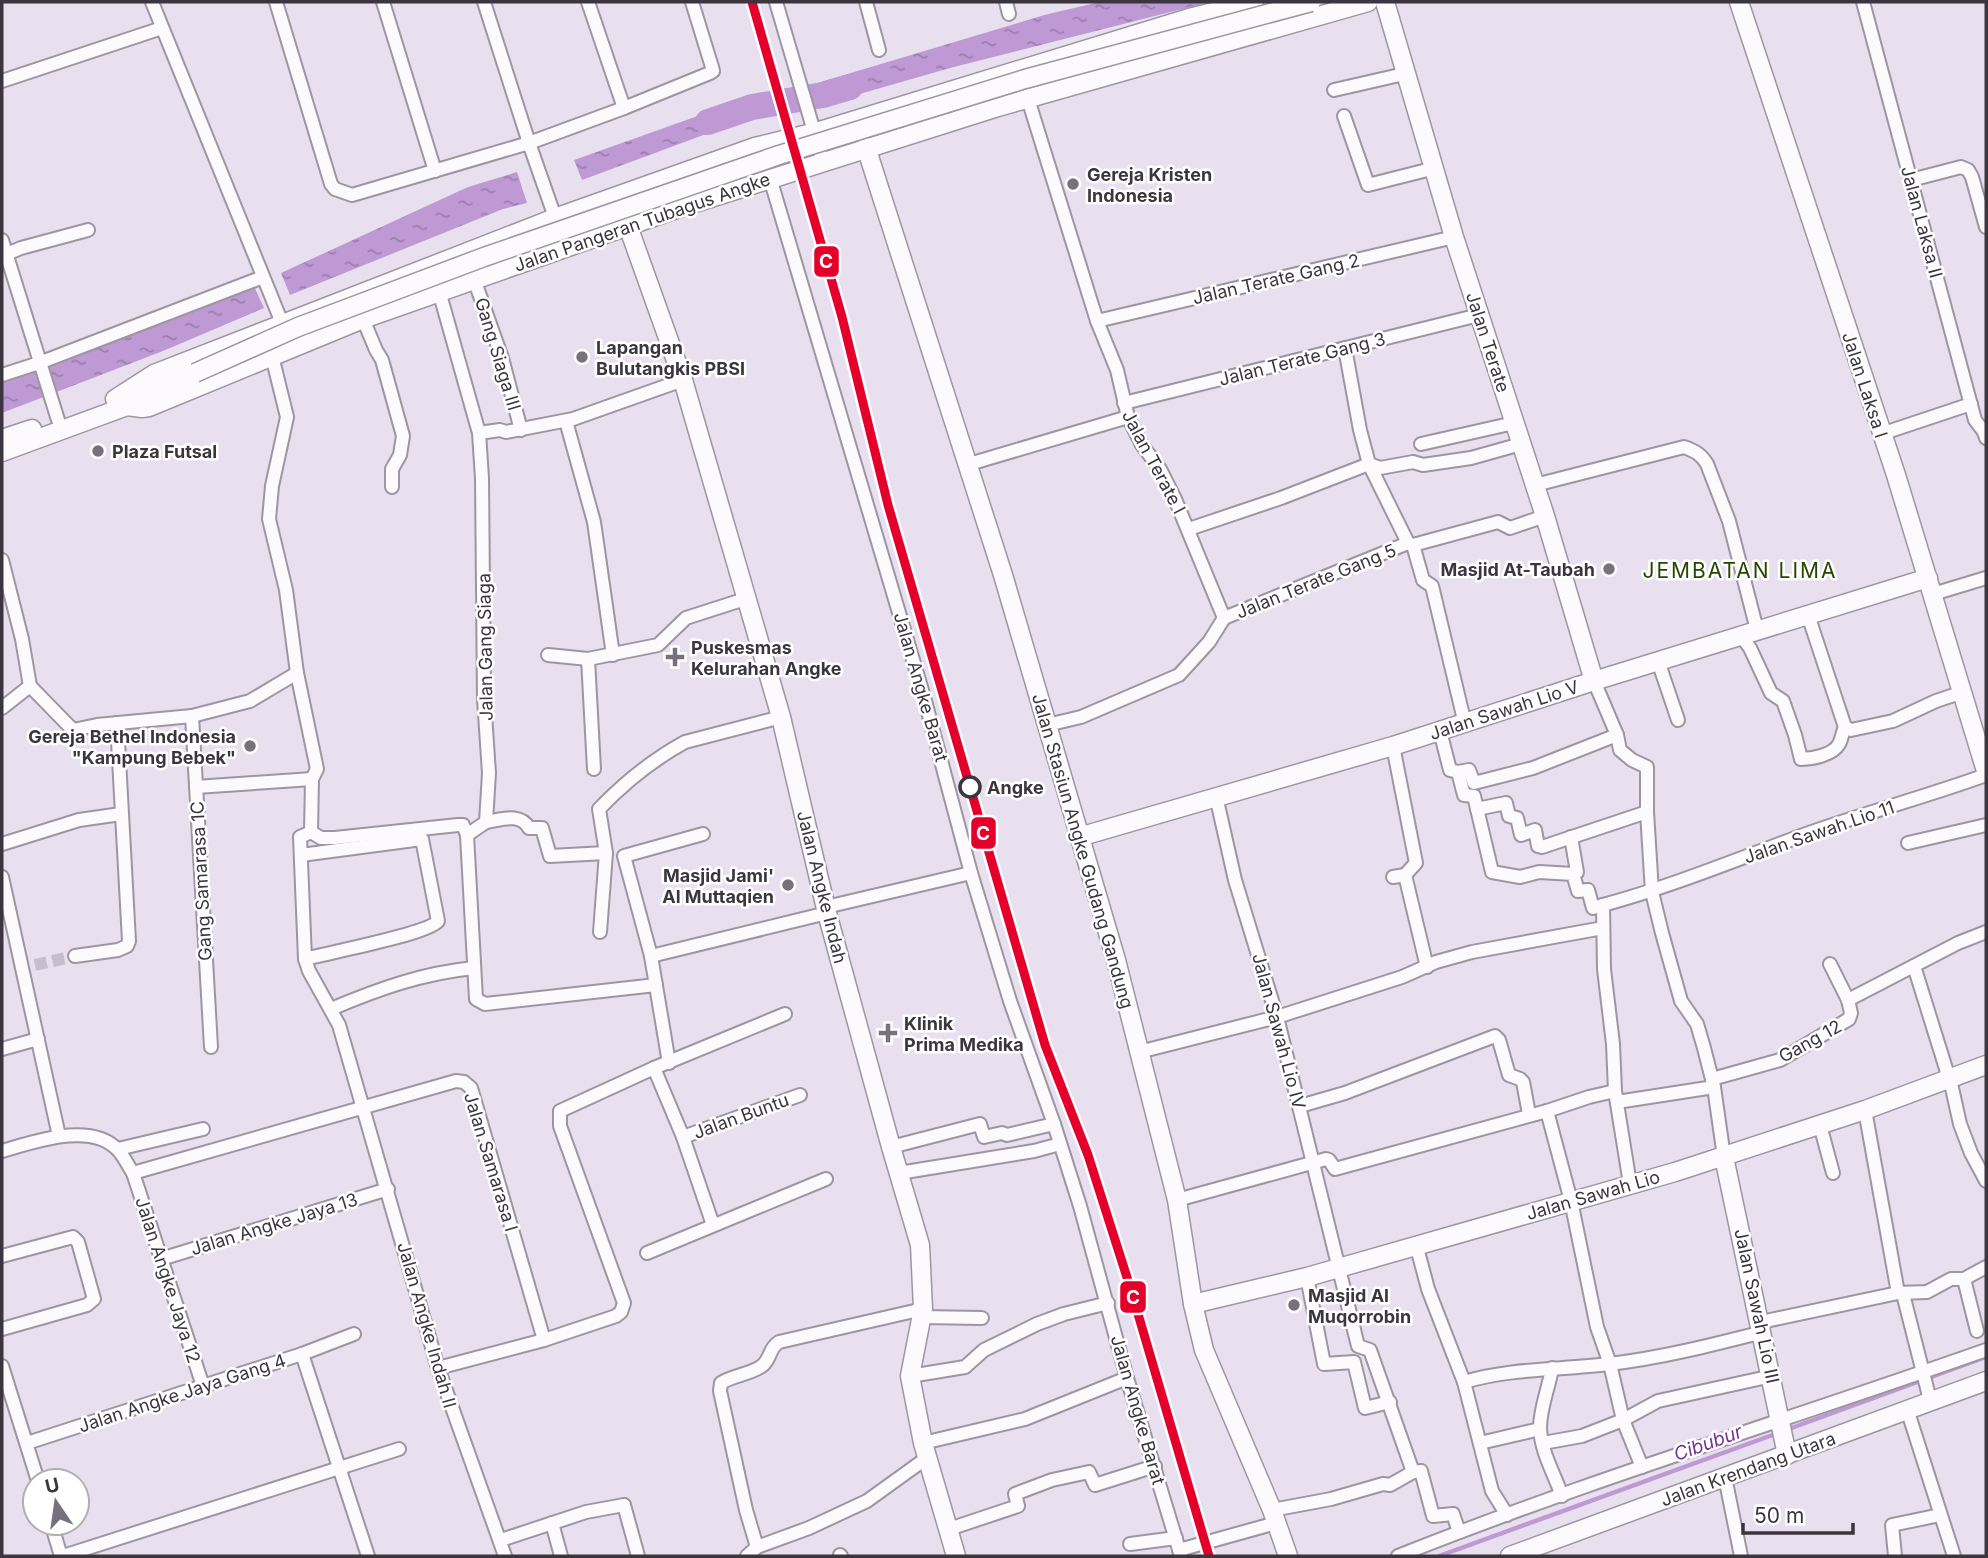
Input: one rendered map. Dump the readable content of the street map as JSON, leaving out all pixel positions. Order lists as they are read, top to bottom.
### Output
{
  "streets": {
    "street": [
      "Jalan Pangeran Tubagus Angke",
      "Jalan Laksa II",
      "Jalan Terate Gang 2",
      "Jalan Terate",
      "Gang Siaga III",
      "Jalan Terate Gang 3",
      "Jalan Laksa I",
      "Jalan Terate I",
      "Jalan Terate Gang 5",
      "Jalan Gang Siaga",
      "Jalan Angke Barat",
      "Jalan Sawah Lio V",
      "Jalan Sawah Lio 11",
      "Jalan Stasiun Angke Gudang Gandung",
      "Gang Samarasa 1C",
      "Jalan Angke Indah",
      "Jalan Sawah Lio IV",
      "Gang 12",
      "Jalan Buntu",
      "Jalan Samarasa I",
      "Jalan Sawah Lio",
      "Jalan Angke Jaya 13",
      "Jalan Angke Jaya 12",
      "Jalan Sawah Lio III",
      "Jalan Angke Indah II",
      "Jalan Angke Jaya Gang 4",
      "Jalan Krendang Utara"
    ]
  },
  "crossings": [
    ["Jalan Pangeran Tubagus Angke", "Gang Siaga III"],
    ["Jalan Pangeran Tubagus Angke", "Jalan Terate I"],
    ["Jalan Pangeran Tubagus Angke", "Jalan Gang Siaga"],
    ["Jalan Pangeran Tubagus Angke", "Jalan Angke Barat"],
    ["Jalan Pangeran Tubagus Angke", "Jalan Stasiun Angke Gudang Gandung"],
    ["Jalan Pangeran Tubagus Angke", "Jalan Angke Indah"],
    ["Jalan Terate Gang 2", "Jalan Terate"],
    ["Jalan Terate Gang 2", "Jalan Terate I"],
    ["Jalan Terate", "Jalan Terate Gang 3"],
    ["Jalan Terate", "Jalan Terate Gang 5"],
    ["Jalan Terate", "Jalan Sawah Lio V"],
    ["Jalan Terate Gang 3", "Jalan Terate I"],
    ["Jalan Laksa I", "Jalan Sawah Lio V"],
    ["Jalan Laksa I", "Jalan Sawah Lio 11"],
    ["Jalan Terate I", "Jalan Terate Gang 5"],
    ["Jalan Sawah Lio V", "Jalan Stasiun Angke Gudang Gandung"],
    ["Jalan Sawah Lio V", "Jalan Sawah Lio IV"],
    ["Jalan Stasiun Angke Gudang Gandung", "Jalan Sawah Lio"],
    ["Jalan Sawah Lio IV", "Jalan Sawah Lio"],
    ["Jalan Samarasa I", "Jalan Angke Indah II"],
    ["Jalan Sawah Lio", "Jalan Sawah Lio III"],
    ["Jalan Angke Jaya 13", "Jalan Angke Jaya 12"],
    ["Jalan Angke Jaya 13", "Jalan Angke Indah II"],
    ["Jalan Angke Jaya 12", "Jalan Angke Jaya Gang 4"],
    ["Jalan Sawah Lio III", "Jalan Krendang Utara"]
  ],
  "districts": ["JEMBATAN LIMA"],
  "water": ["Cibubur"],
  "places": {
    "other": [
      "Gereja Kristen Indonesia",
      "Lapangan Bulutangkis PBSI",
      "Plaza Futsal",
      "Masjid At-Taubah",
      "Gereja Bethel Indonesia \"Kampung Bebek\"",
      "Angke",
      "Masjid Jami' Al Muttaqien",
      "Masjid Al Muqorrobin"
    ],
    "health": ["Puskesmas Kelurahan Angke", "Klinik Prima Medika"]
  },
  "lines": ["transit line C"],
  "scale_bar": "50 m",
  "north": "top"
}
